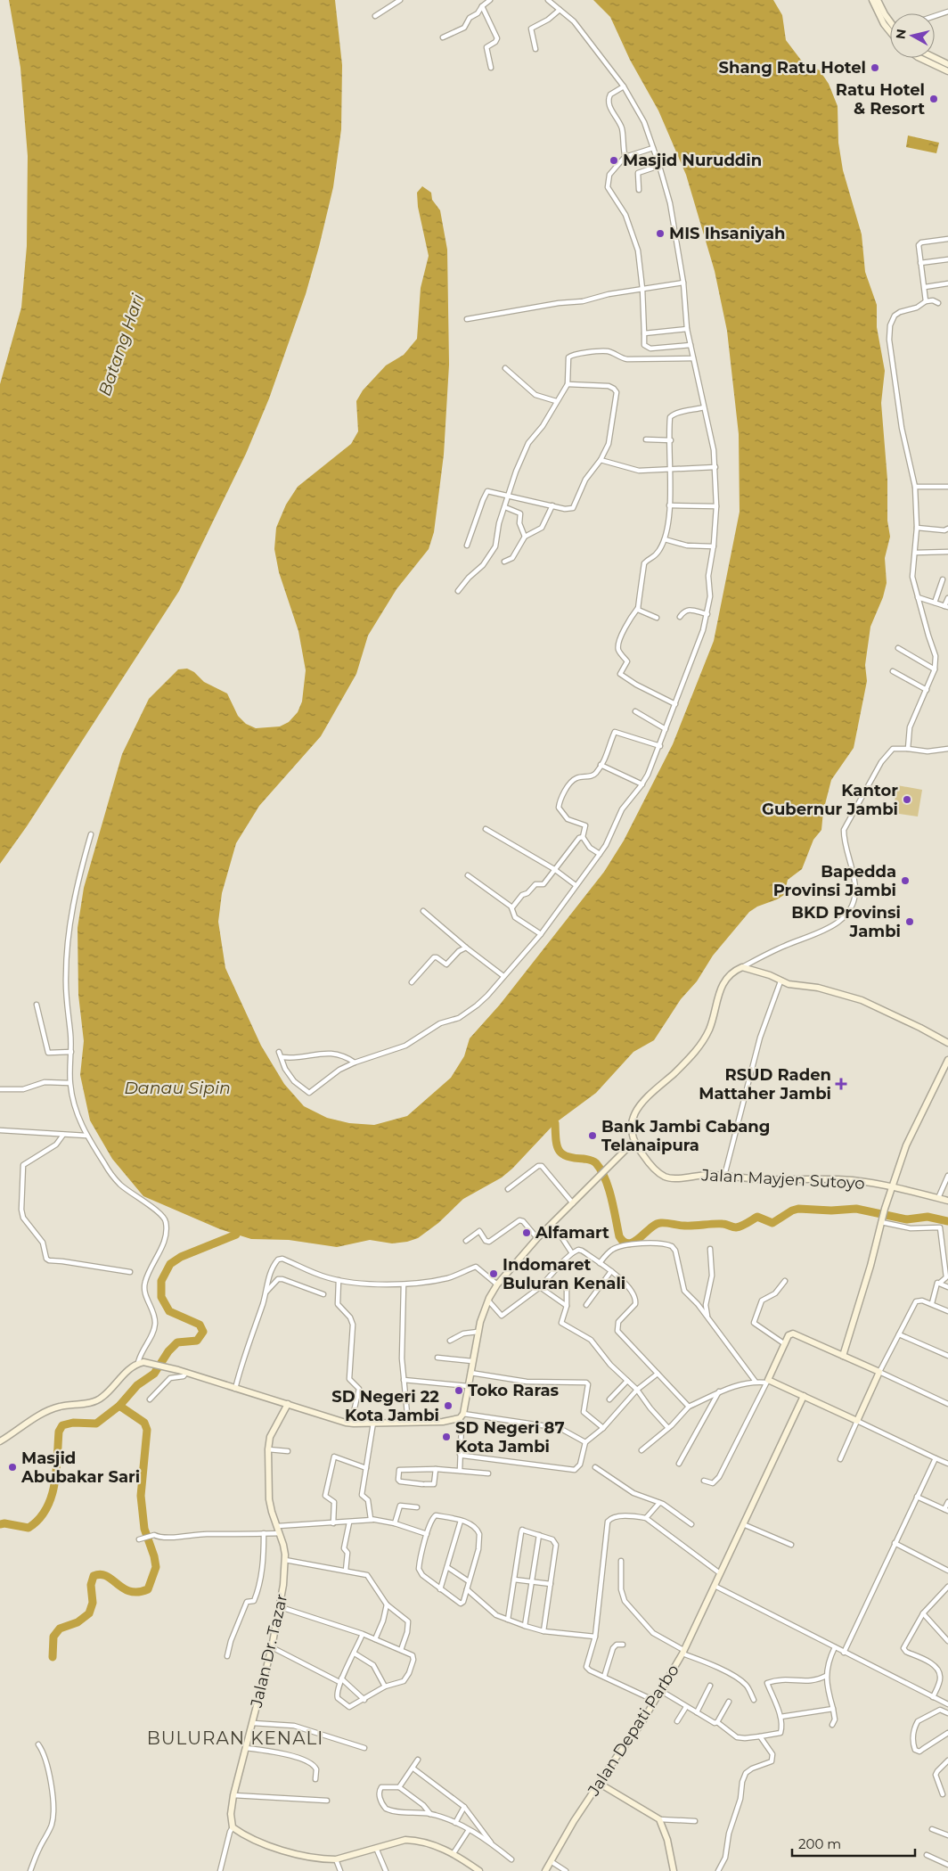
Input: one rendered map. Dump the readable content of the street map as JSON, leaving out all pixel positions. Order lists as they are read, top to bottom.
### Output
{
  "streets": {
    "street": ["Jalan Mayjen Sutoyo", "Jalan Dr. Tazar", "Jalan Depati Parbo"]
  },
  "districts": ["BULURAN KENALI"],
  "water": ["Batang Hari", "Danau Sipin"],
  "places": {
    "other": [
      "Shang Ratu Hotel",
      "Ratu Hotel & Resort",
      "Masjid Nuruddin",
      "MIS Ihsaniyah",
      "Kantor Gubernur Jambi",
      "Bapedda Provinsi Jambi",
      "BKD Provinsi Jambi",
      "Bank Jambi Cabang Telanaipura",
      "Alfamart",
      "Indomaret Buluran Kenali",
      "Toko Raras",
      "SD Negeri 22 Kota Jambi",
      "SD Negeri 87 Kota Jambi",
      "Masjid Abubakar Sari"
    ],
    "health": ["RSUD Raden Mattaher Jambi"]
  },
  "scale_bar": "200 m",
  "north": "left"
}
